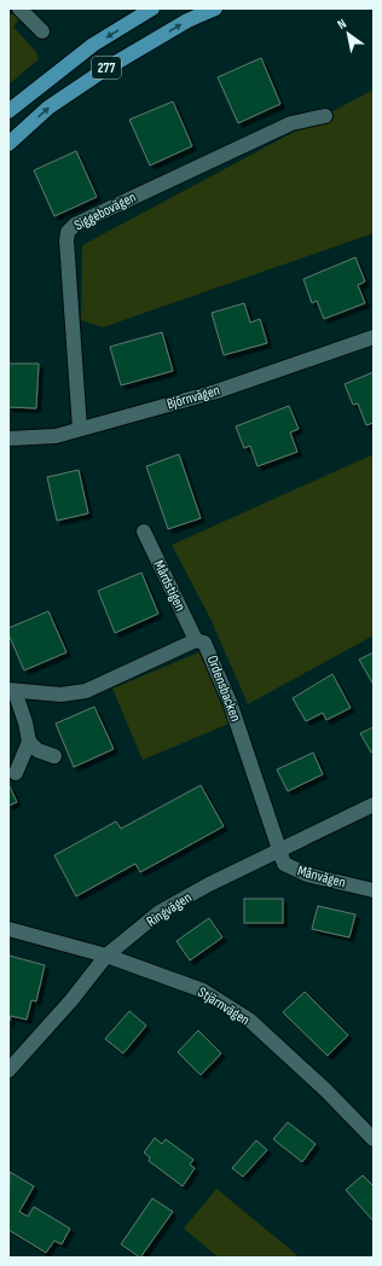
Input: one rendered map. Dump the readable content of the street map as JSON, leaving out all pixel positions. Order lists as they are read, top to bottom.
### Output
{
  "streets": {
    "main road": ["277"],
    "street": [
      "Siggebovägen",
      "Björnvägen",
      "Mårdstigen",
      "Ordensbacken",
      "Månvägen",
      "Ringvägen",
      "Stjärnvägen"
    ]
  },
  "crossings": [
    ["Siggebovägen", "Björnvägen"],
    ["Mårdstigen", "Ordensbacken"],
    ["Ordensbacken", "Månvägen"],
    ["Ordensbacken", "Ringvägen"],
    ["Månvägen", "Ringvägen"],
    ["Ringvägen", "Stjärnvägen"]
  ],
  "north": "top left"
}
